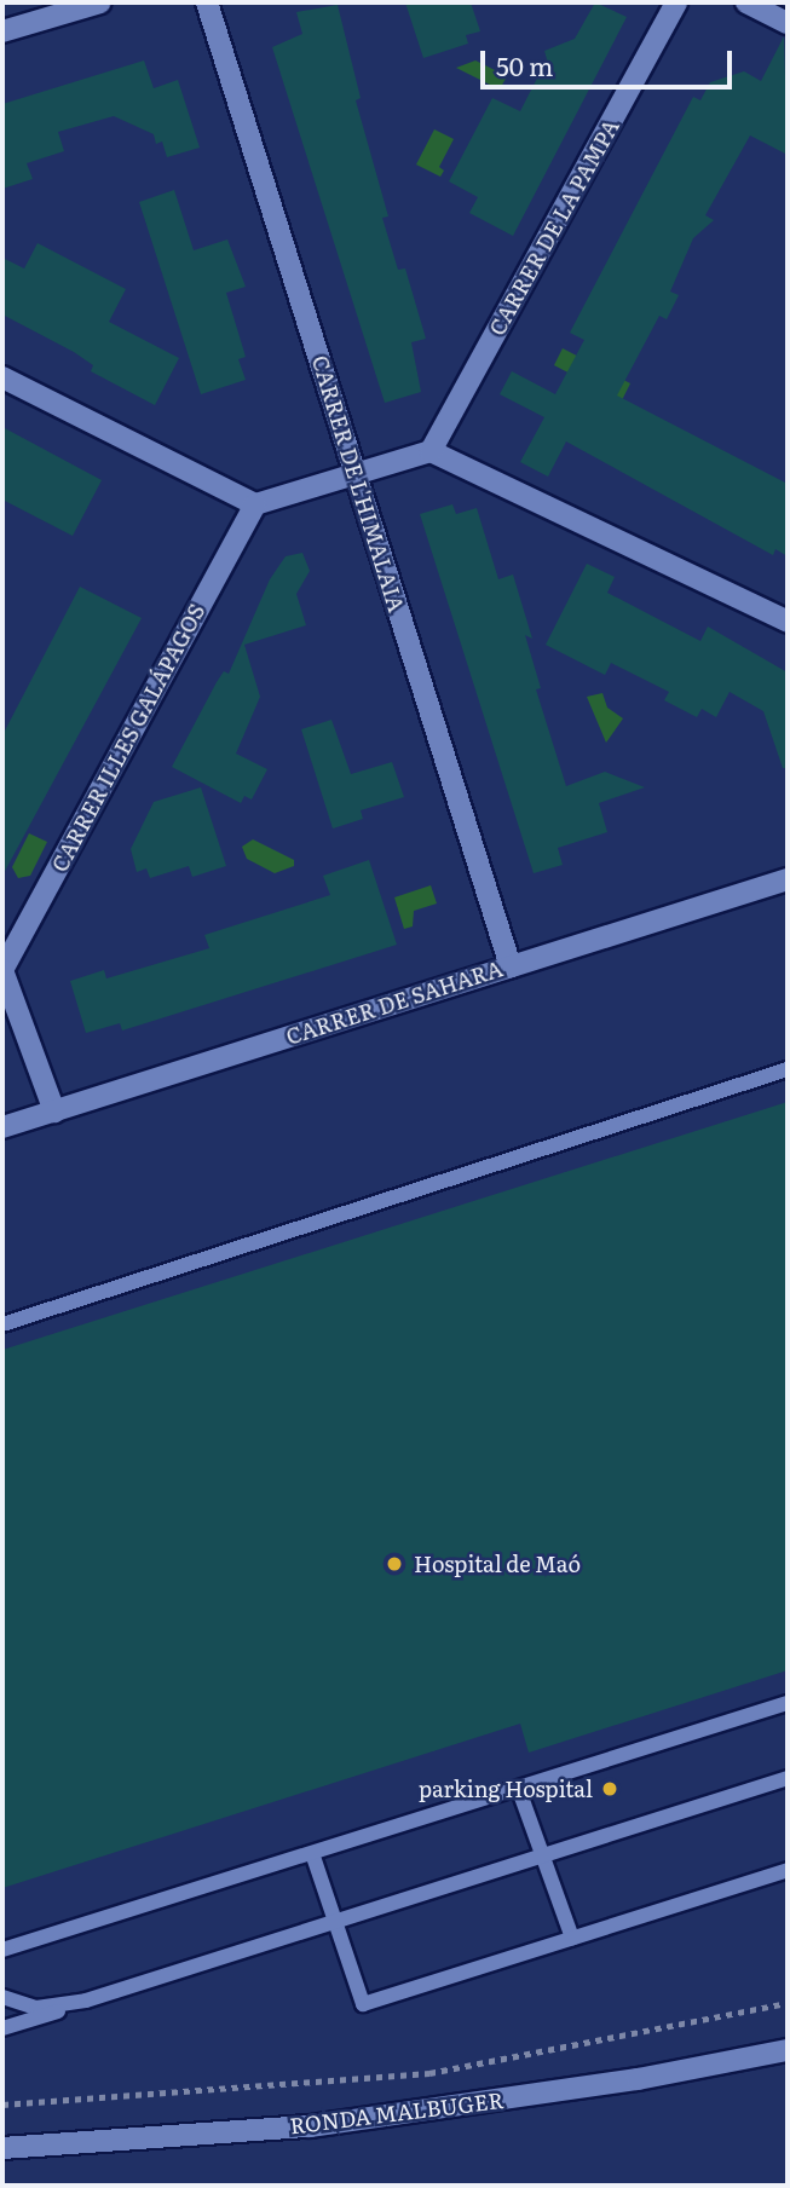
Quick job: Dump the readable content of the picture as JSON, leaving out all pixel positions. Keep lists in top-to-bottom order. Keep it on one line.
{"streets":{"street":["CARRER DE LA PAMPA","CARRER DE L'HIMALAIA","CARRER ILLES GALÁPAGOS","CARRER DE SAHARA","RONDA MALBUGER"]},"crossings":[["CARRER DE L'HIMALAIA","CARRER DE SAHARA"]],"places":["Hospital de Maó","parking Hospital"],"scale_bar":"50 m"}
